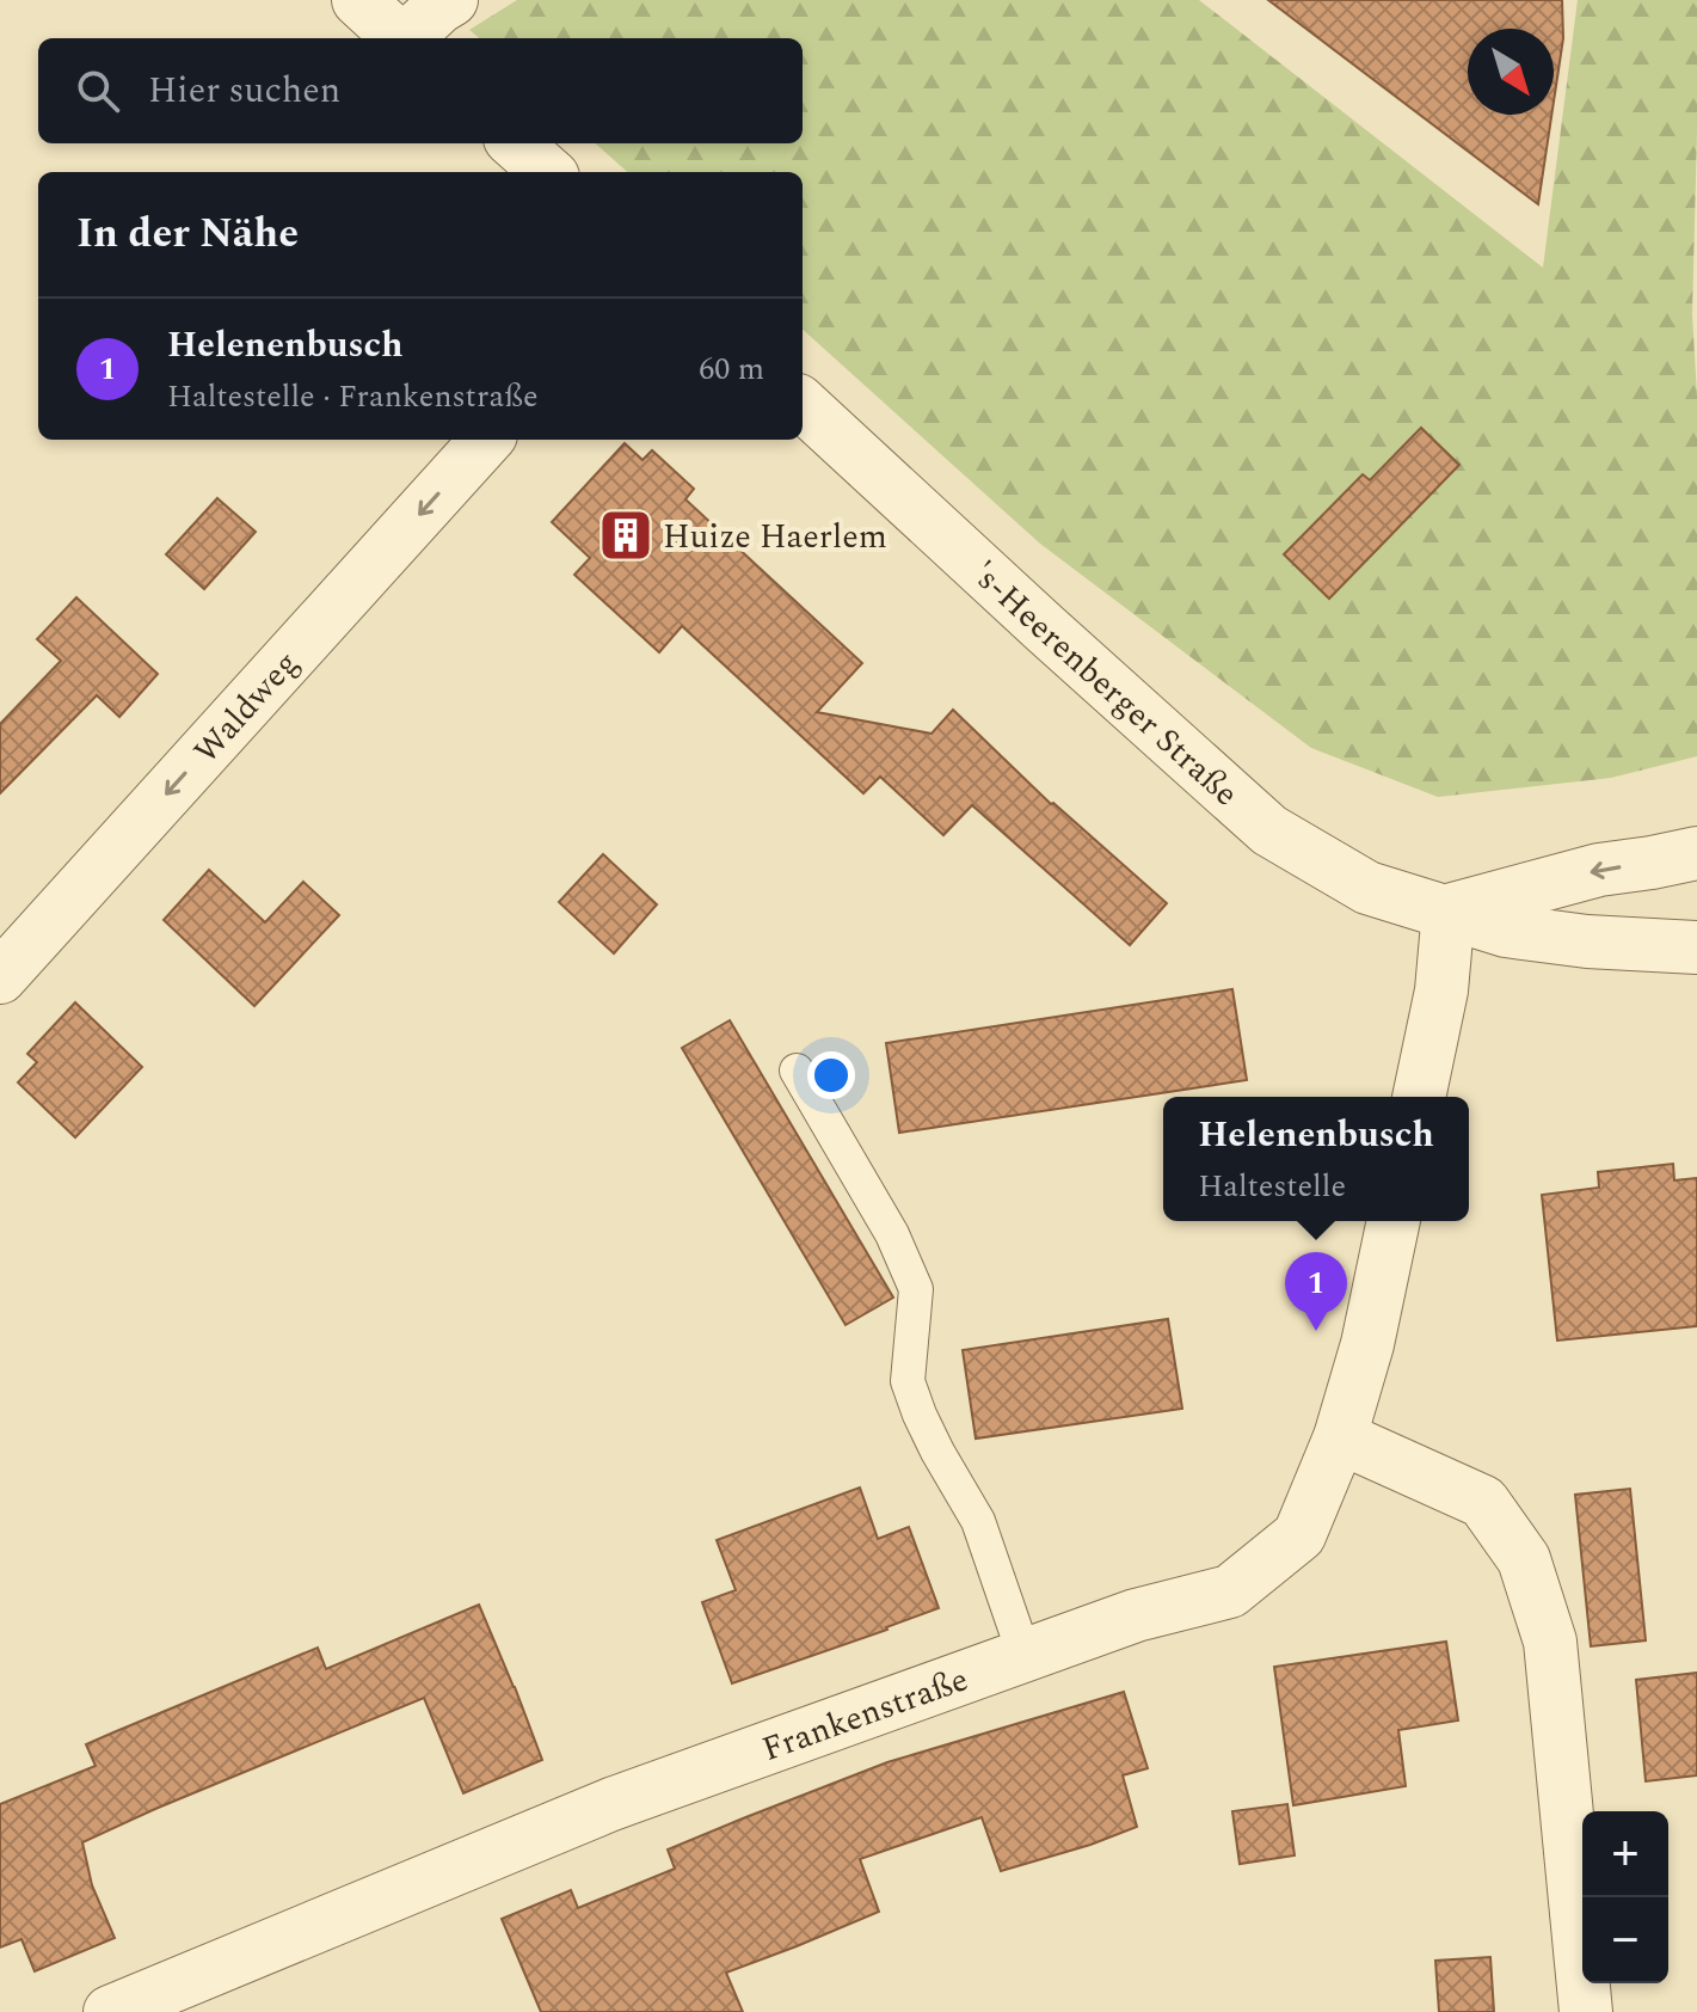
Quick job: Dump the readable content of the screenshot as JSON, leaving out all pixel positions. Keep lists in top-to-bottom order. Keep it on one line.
{"streets":{"street":["'s-Heerenberger Straße","Waldweg","Frankenstraße"]},"one_way":["Waldweg"],"places":{"building":["Huize Haerlem"]},"north":"bottom right","page":{"search":"Hier suchen","heading":"In der Nähe","list":[{"mark":"1","name":"Helenenbusch","note":"Haltestelle · Frankenstraße","value":"60 m"}],"popup":["Helenenbusch","Haltestelle"],"pins":"1","map_buttons":["+","−"]}}
